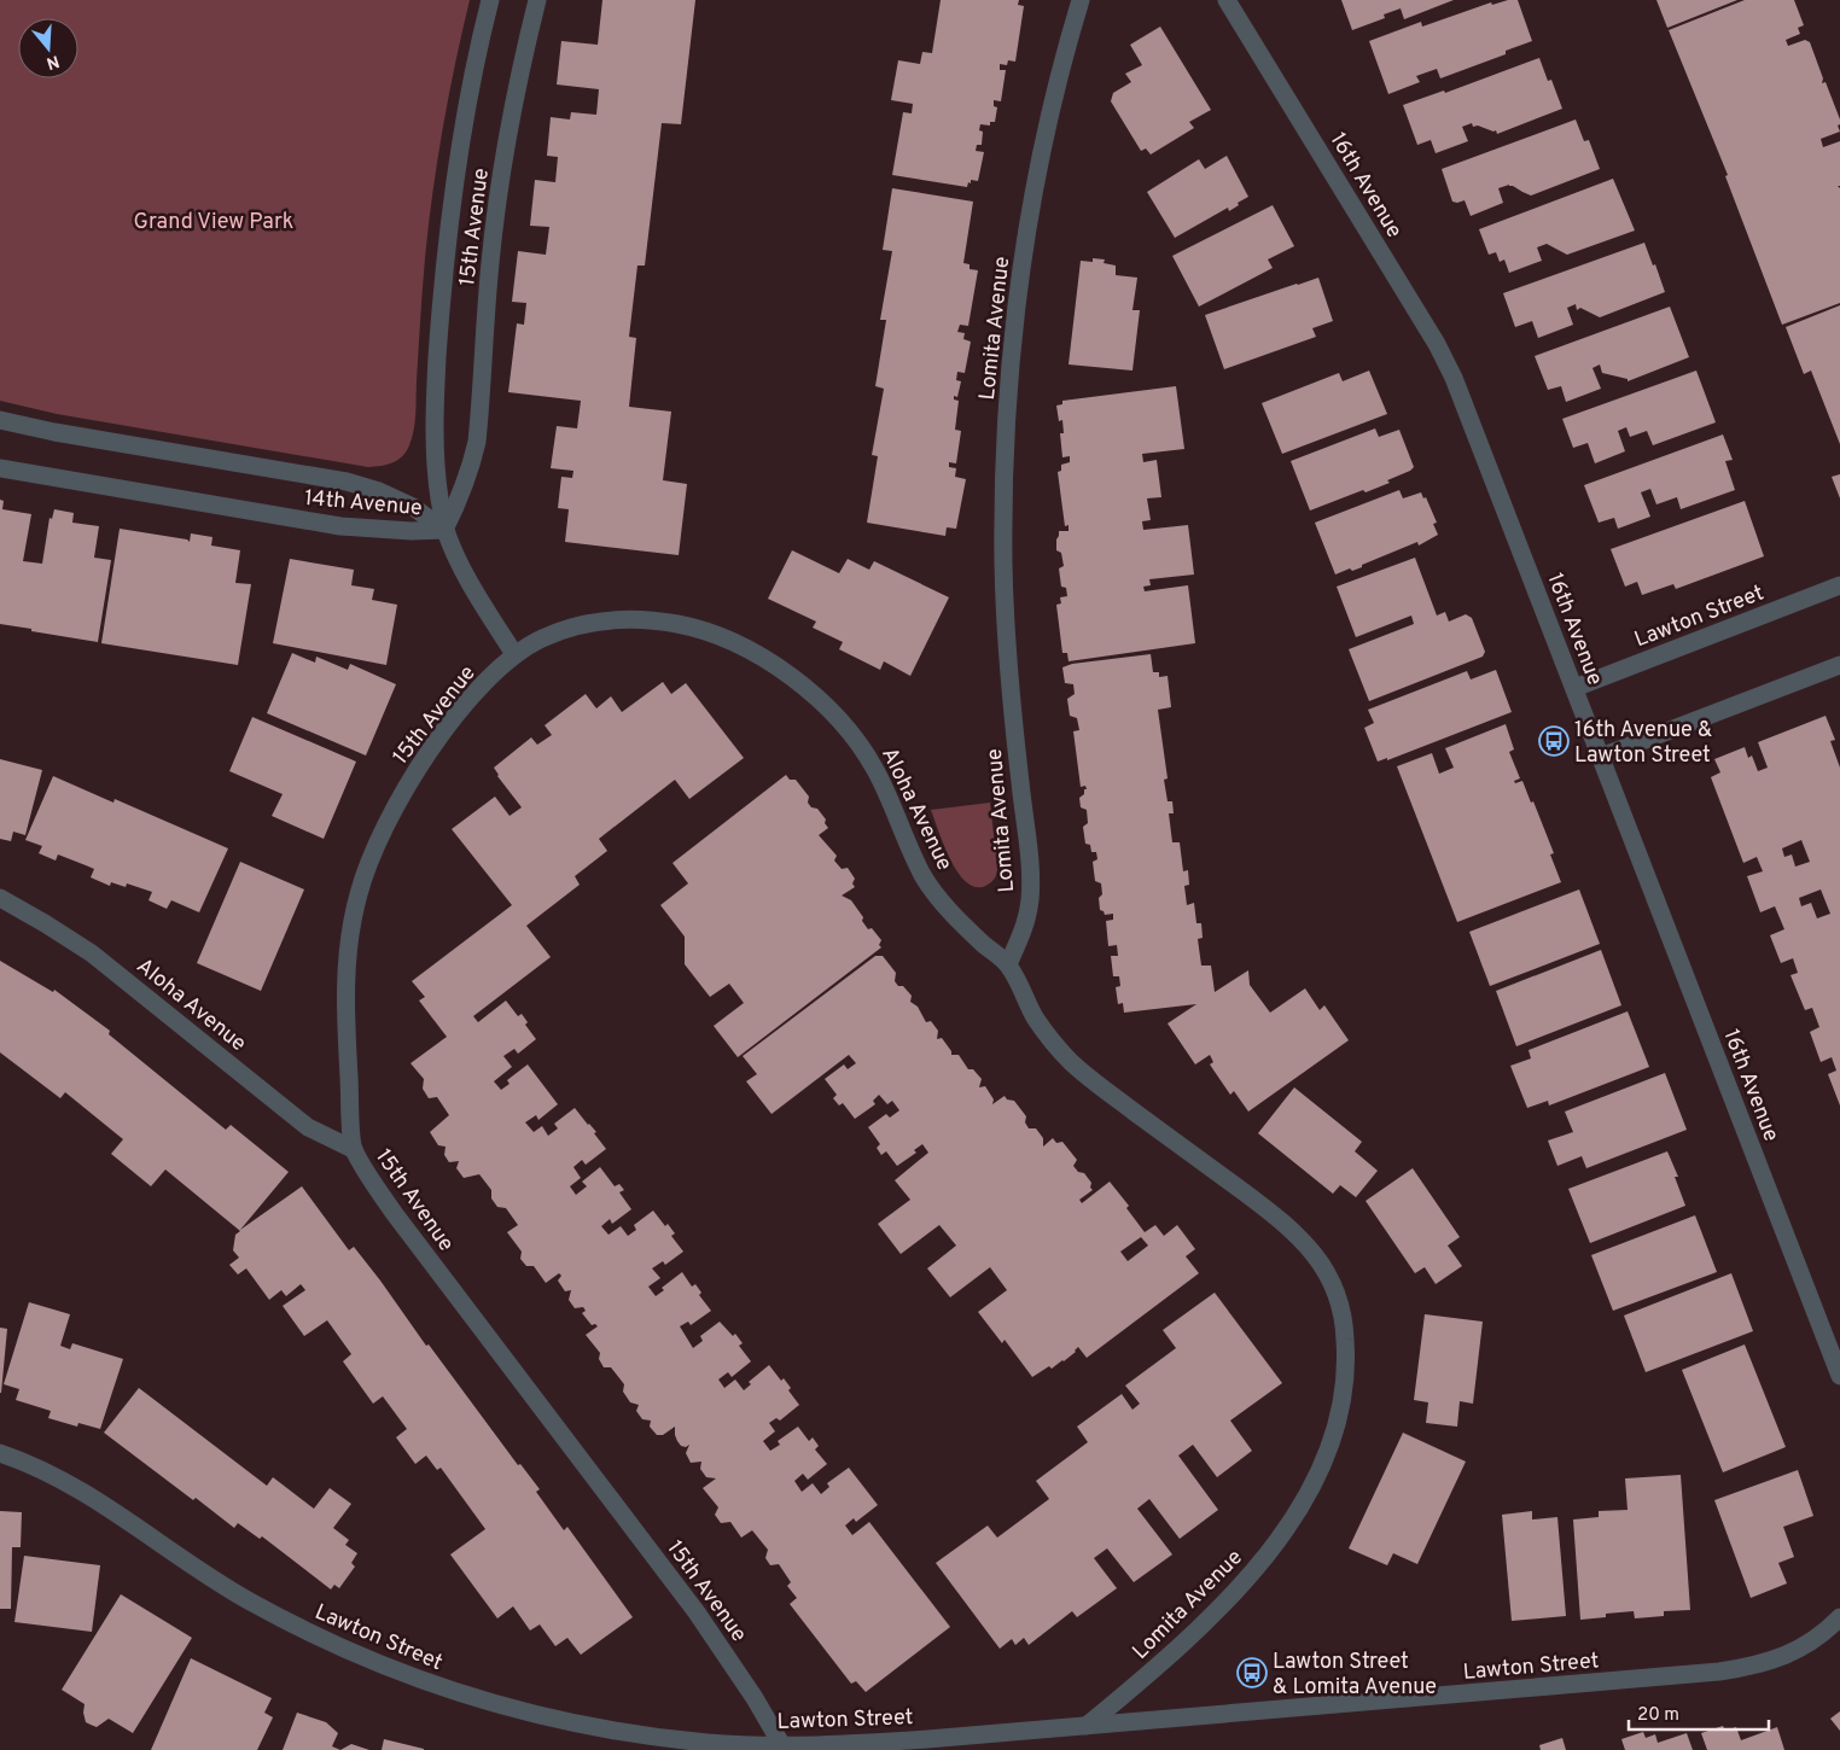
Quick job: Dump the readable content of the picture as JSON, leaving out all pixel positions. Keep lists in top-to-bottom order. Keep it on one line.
{"streets":{"street":["16th Avenue","15th Avenue","Lomita Avenue","14th Avenue","Lawton Street","Aloha Avenue"]},"crossings":[["16th Avenue","Lawton Street"],["15th Avenue","14th Avenue"],["15th Avenue","Lawton Street"],["15th Avenue","Aloha Avenue"],["Lomita Avenue","Lawton Street"],["Lomita Avenue","Aloha Avenue"]],"parks":["Grand View Park"],"places":{"bus stop":["16th Avenue & Lawton Street","Lawton Street & Lomita Avenue"]},"scale_bar":"20 m","north":"bottom"}
